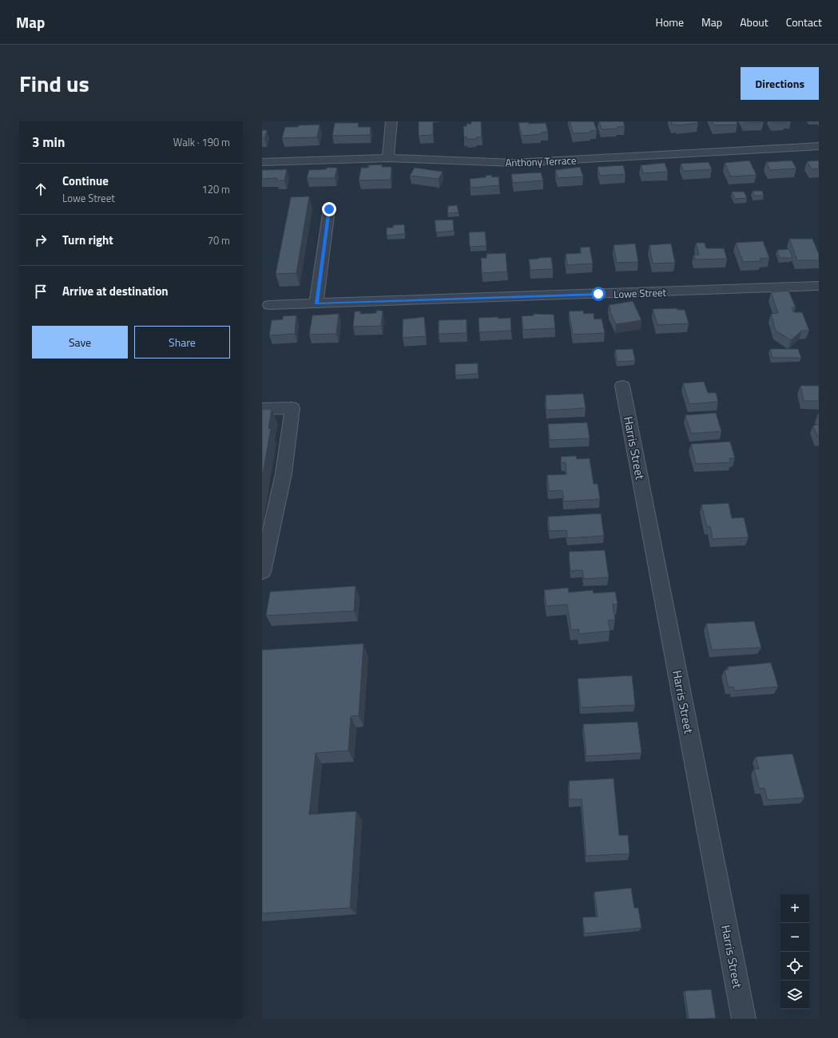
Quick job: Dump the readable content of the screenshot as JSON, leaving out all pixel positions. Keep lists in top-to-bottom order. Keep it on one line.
{"streets":{"street":["Anthony Terrace","Lowe Street","Harris Street"]},"page":{"header":"Map","nav":["Home","Map","About","Contact"],"title":"Find us","buttons":["Directions",["Save","Share"]],"heading":["3 min","Walk · 190 m"],"list":[["Continue","Lowe Street","120 m"],["Turn right","70 m"],"Arrive at destination"],"map_buttons":["+","−"]}}
